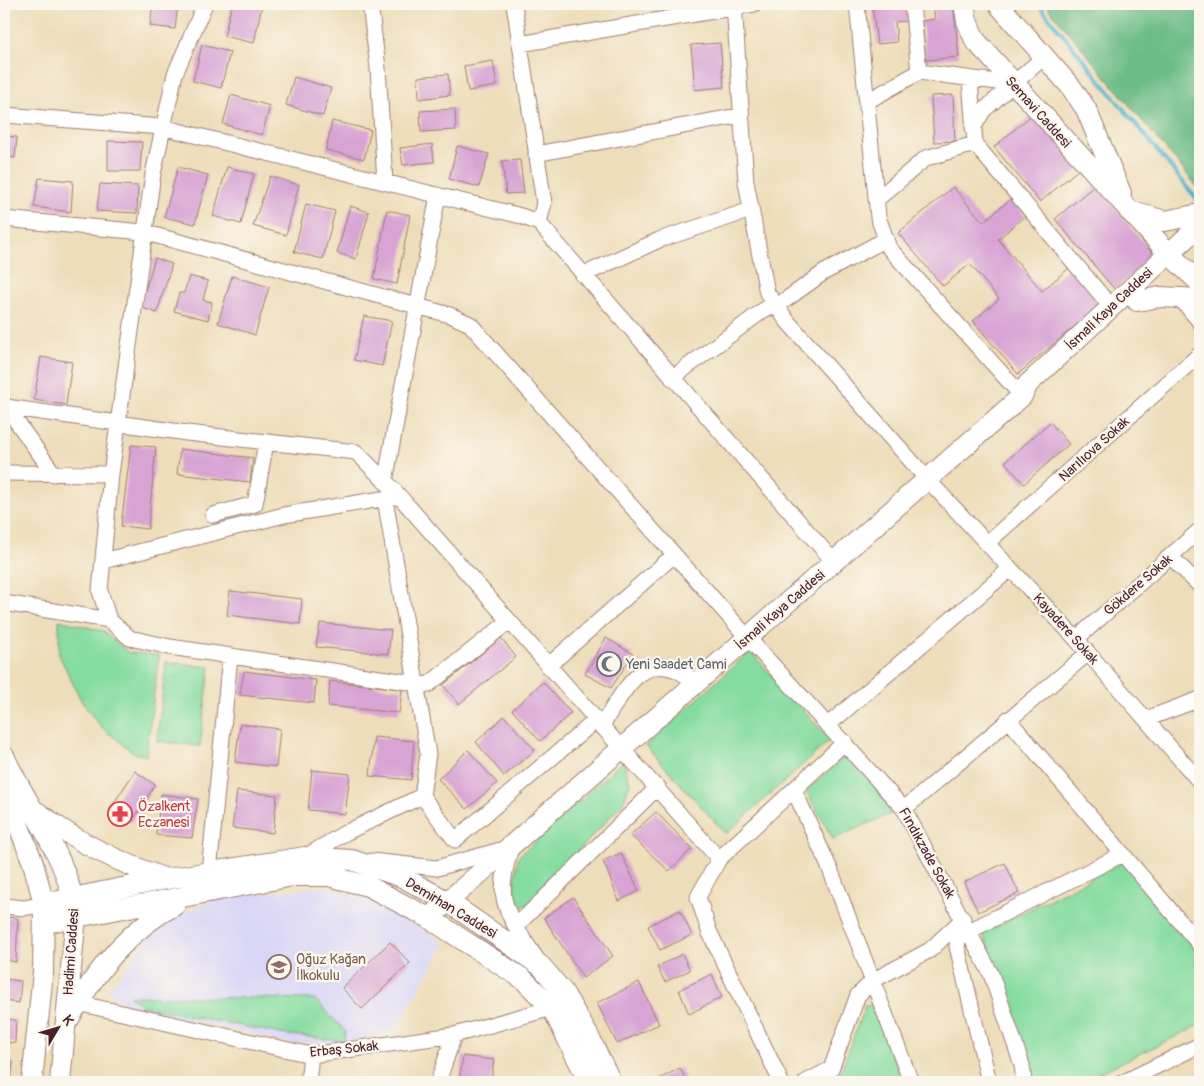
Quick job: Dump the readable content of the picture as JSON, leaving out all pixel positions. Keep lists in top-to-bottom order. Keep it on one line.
{"streets":{"main road":["Semavi Caddesi","İsmali Kaya Caddesi","Demirhan Caddesi","Hadimi Caddesi"],"street":["Narılıova Sokak","Gökdere Sokak","Kayadere Sokak","Fındıkzade Sokak","Erbaş Sokak"]},"crossings":[["Semavi Caddesi","İsmali Kaya Caddesi"],["İsmali Kaya Caddesi","Kayadere Sokak"],["İsmali Kaya Caddesi","Fındıkzade Sokak"],["İsmali Kaya Caddesi","Demirhan Caddesi"],["Narılıova Sokak","Kayadere Sokak"],["Gökdere Sokak","Kayadere Sokak"],["Demirhan Caddesi","Hadimi Caddesi"],["Demirhan Caddesi","Erbaş Sokak"]],"places":{"mosque":["Yeni Saadet Cami"],"pharmacy":["Özalkent Eczanesi"],"school or university":["Oğuz Kağan İlkokulu"]},"north":"top right"}
